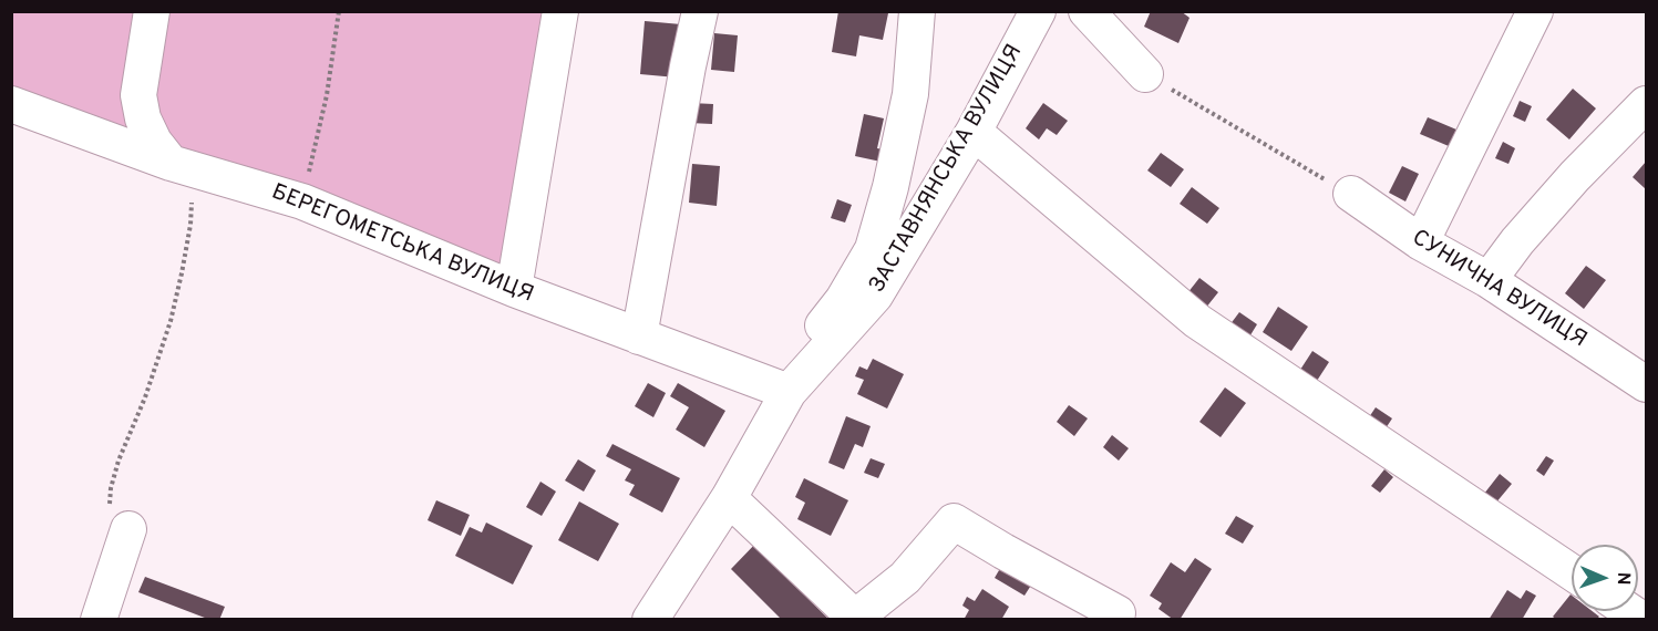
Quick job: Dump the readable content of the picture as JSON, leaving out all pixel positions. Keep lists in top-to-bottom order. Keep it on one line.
{"streets":{"street":["ЗАСТАВНЯНСЬКА ВУЛИЦЯ","БЕРЕГОМЕТСЬКА ВУЛИЦЯ","СУНИЧНА ВУЛИЦЯ"]},"crossings":[["ЗАСТАВНЯНСЬКА ВУЛИЦЯ","БЕРЕГОМЕТСЬКА ВУЛИЦЯ"]],"north":"right"}
